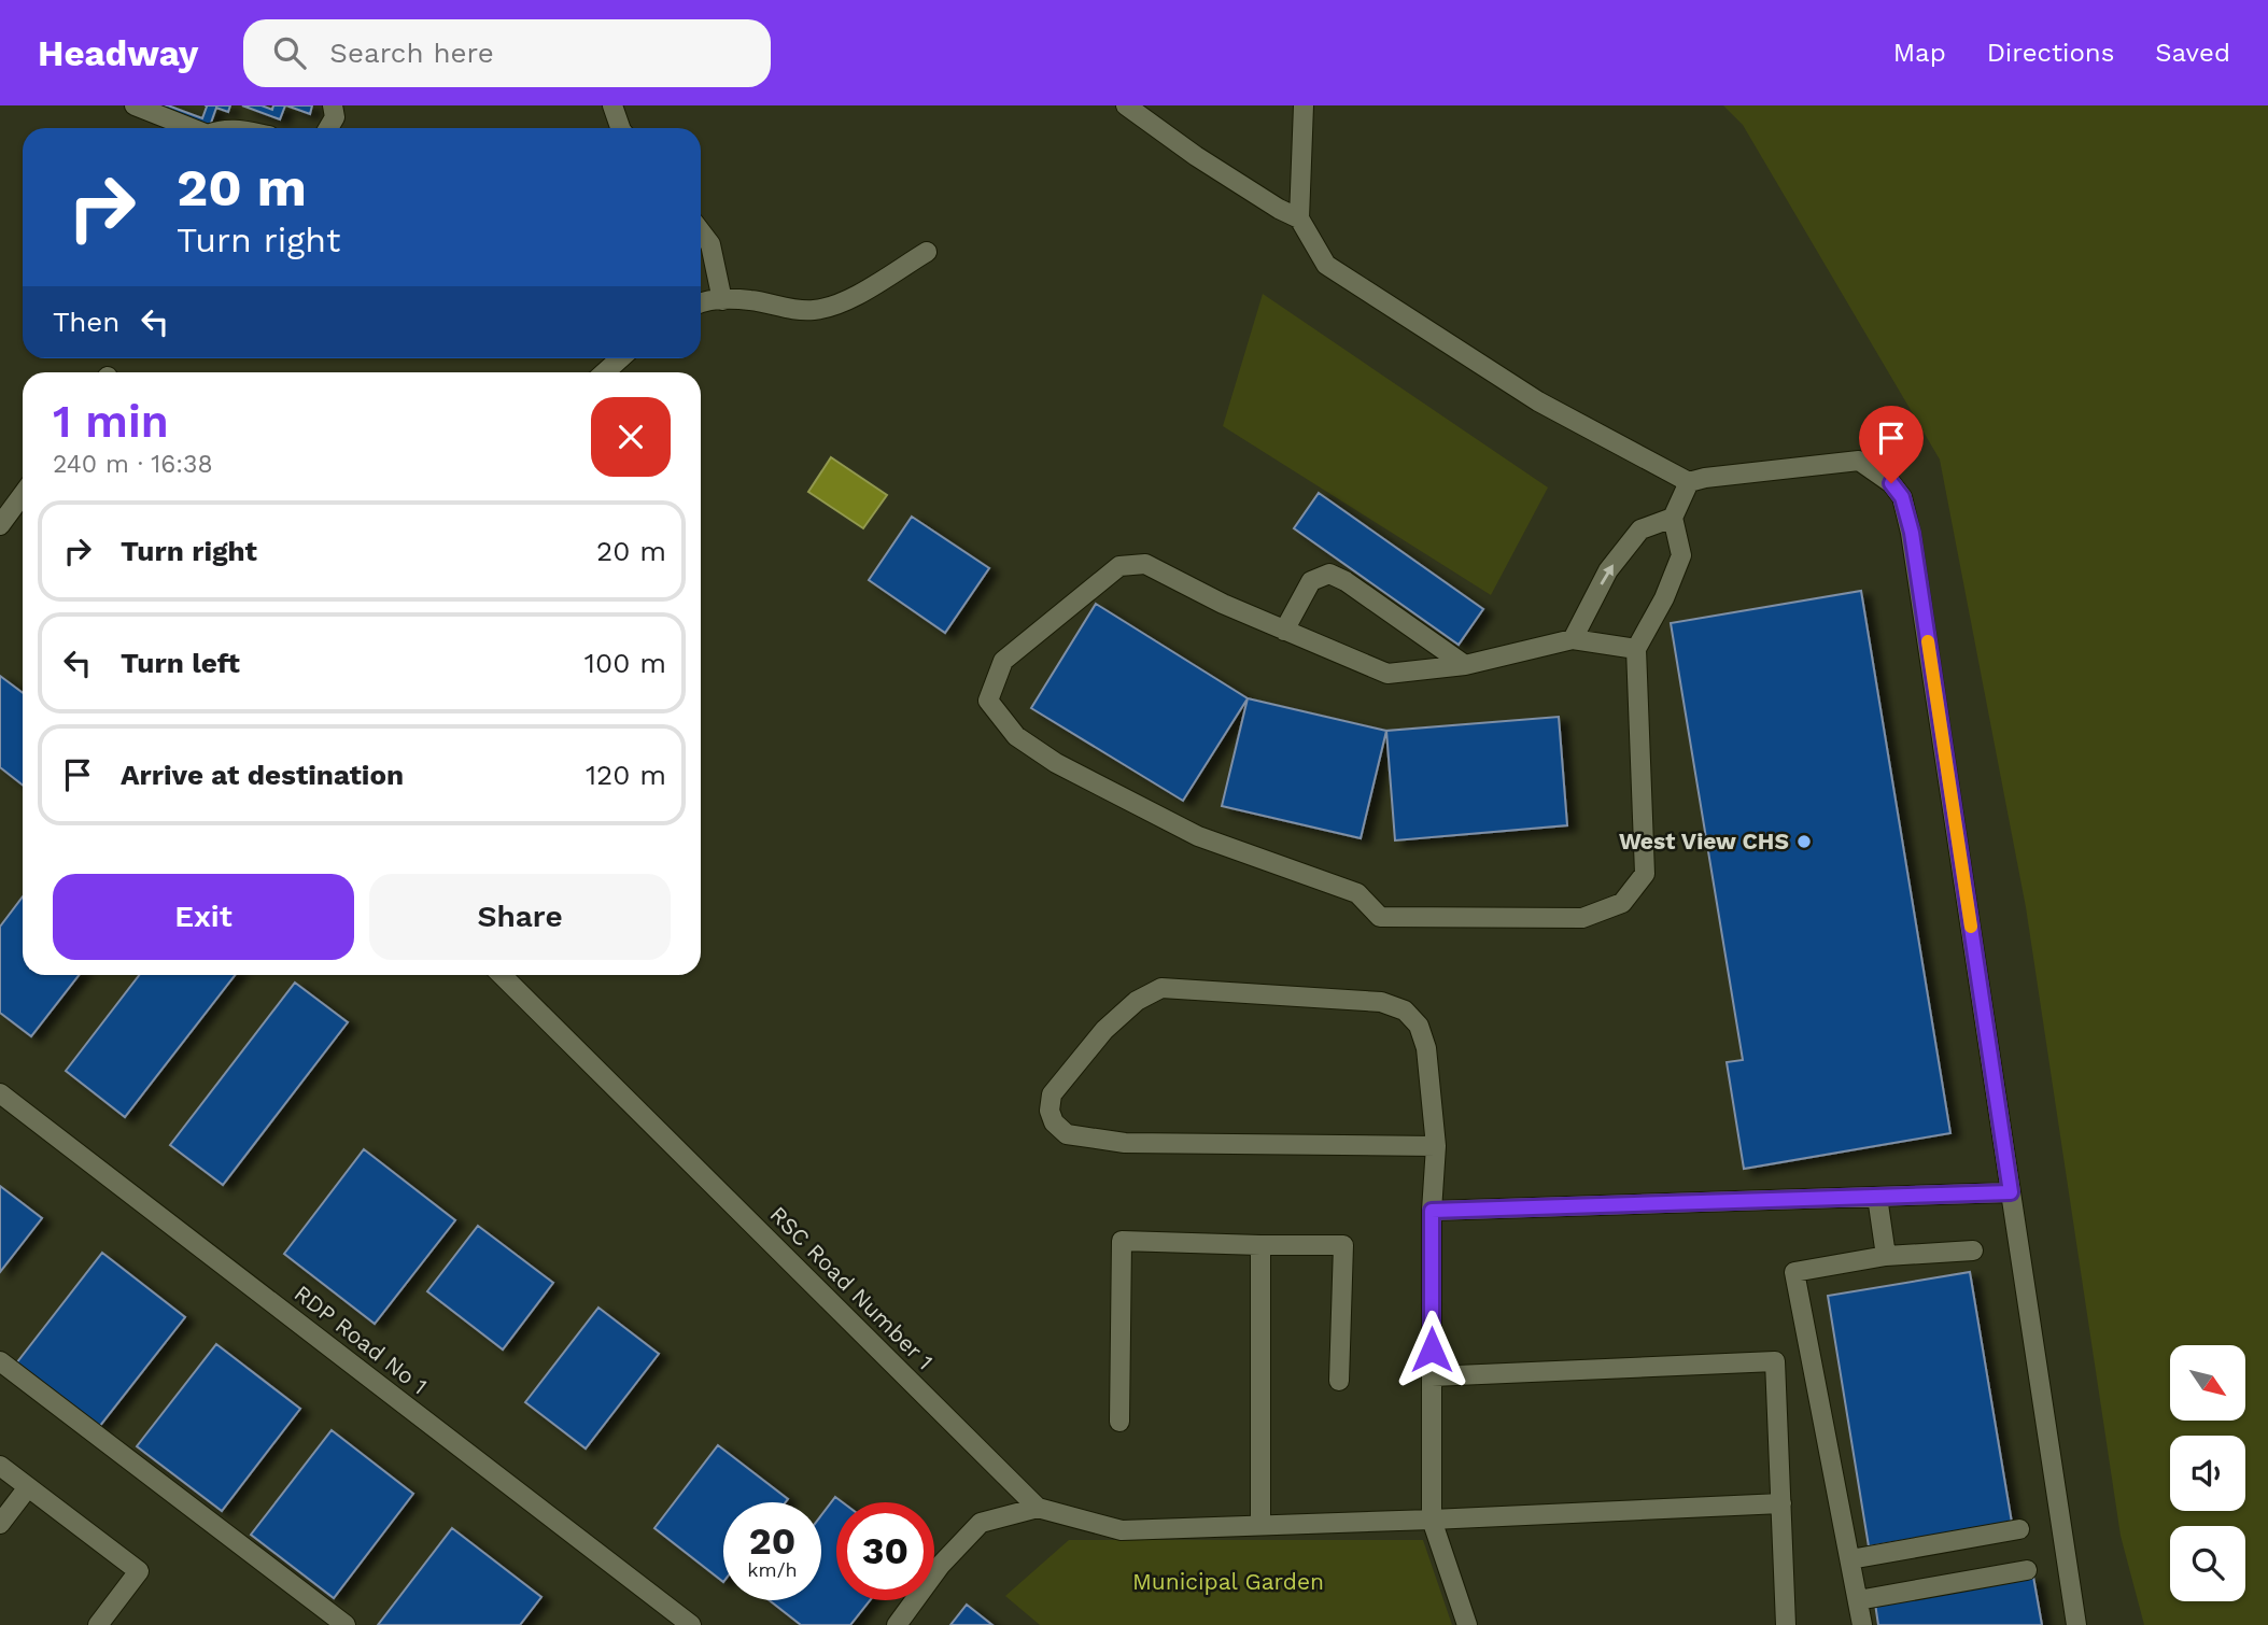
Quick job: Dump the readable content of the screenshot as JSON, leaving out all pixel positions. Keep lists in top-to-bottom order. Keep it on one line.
{"streets":{"street":["RSC Road Number 1","RDP Road No 1"]},"parks":["Municipal Garden"],"places":["West View CHS"],"north":"bottom right","page":{"header":"Headway","search":"Search here","nav":["Map","Directions","Saved"],"turn":["20 m","Turn right"],"then":"Then","heading":["1 min","240 m · 16:38"],"list":[{"name":"Turn right","value":"20 m"},{"name":"Turn left","value":"100 m"},{"name":"Arrive at destination","value":"120 m"}],"buttons":["Exit","Share"],"speed":"20 km/h","limit":"30"}}
